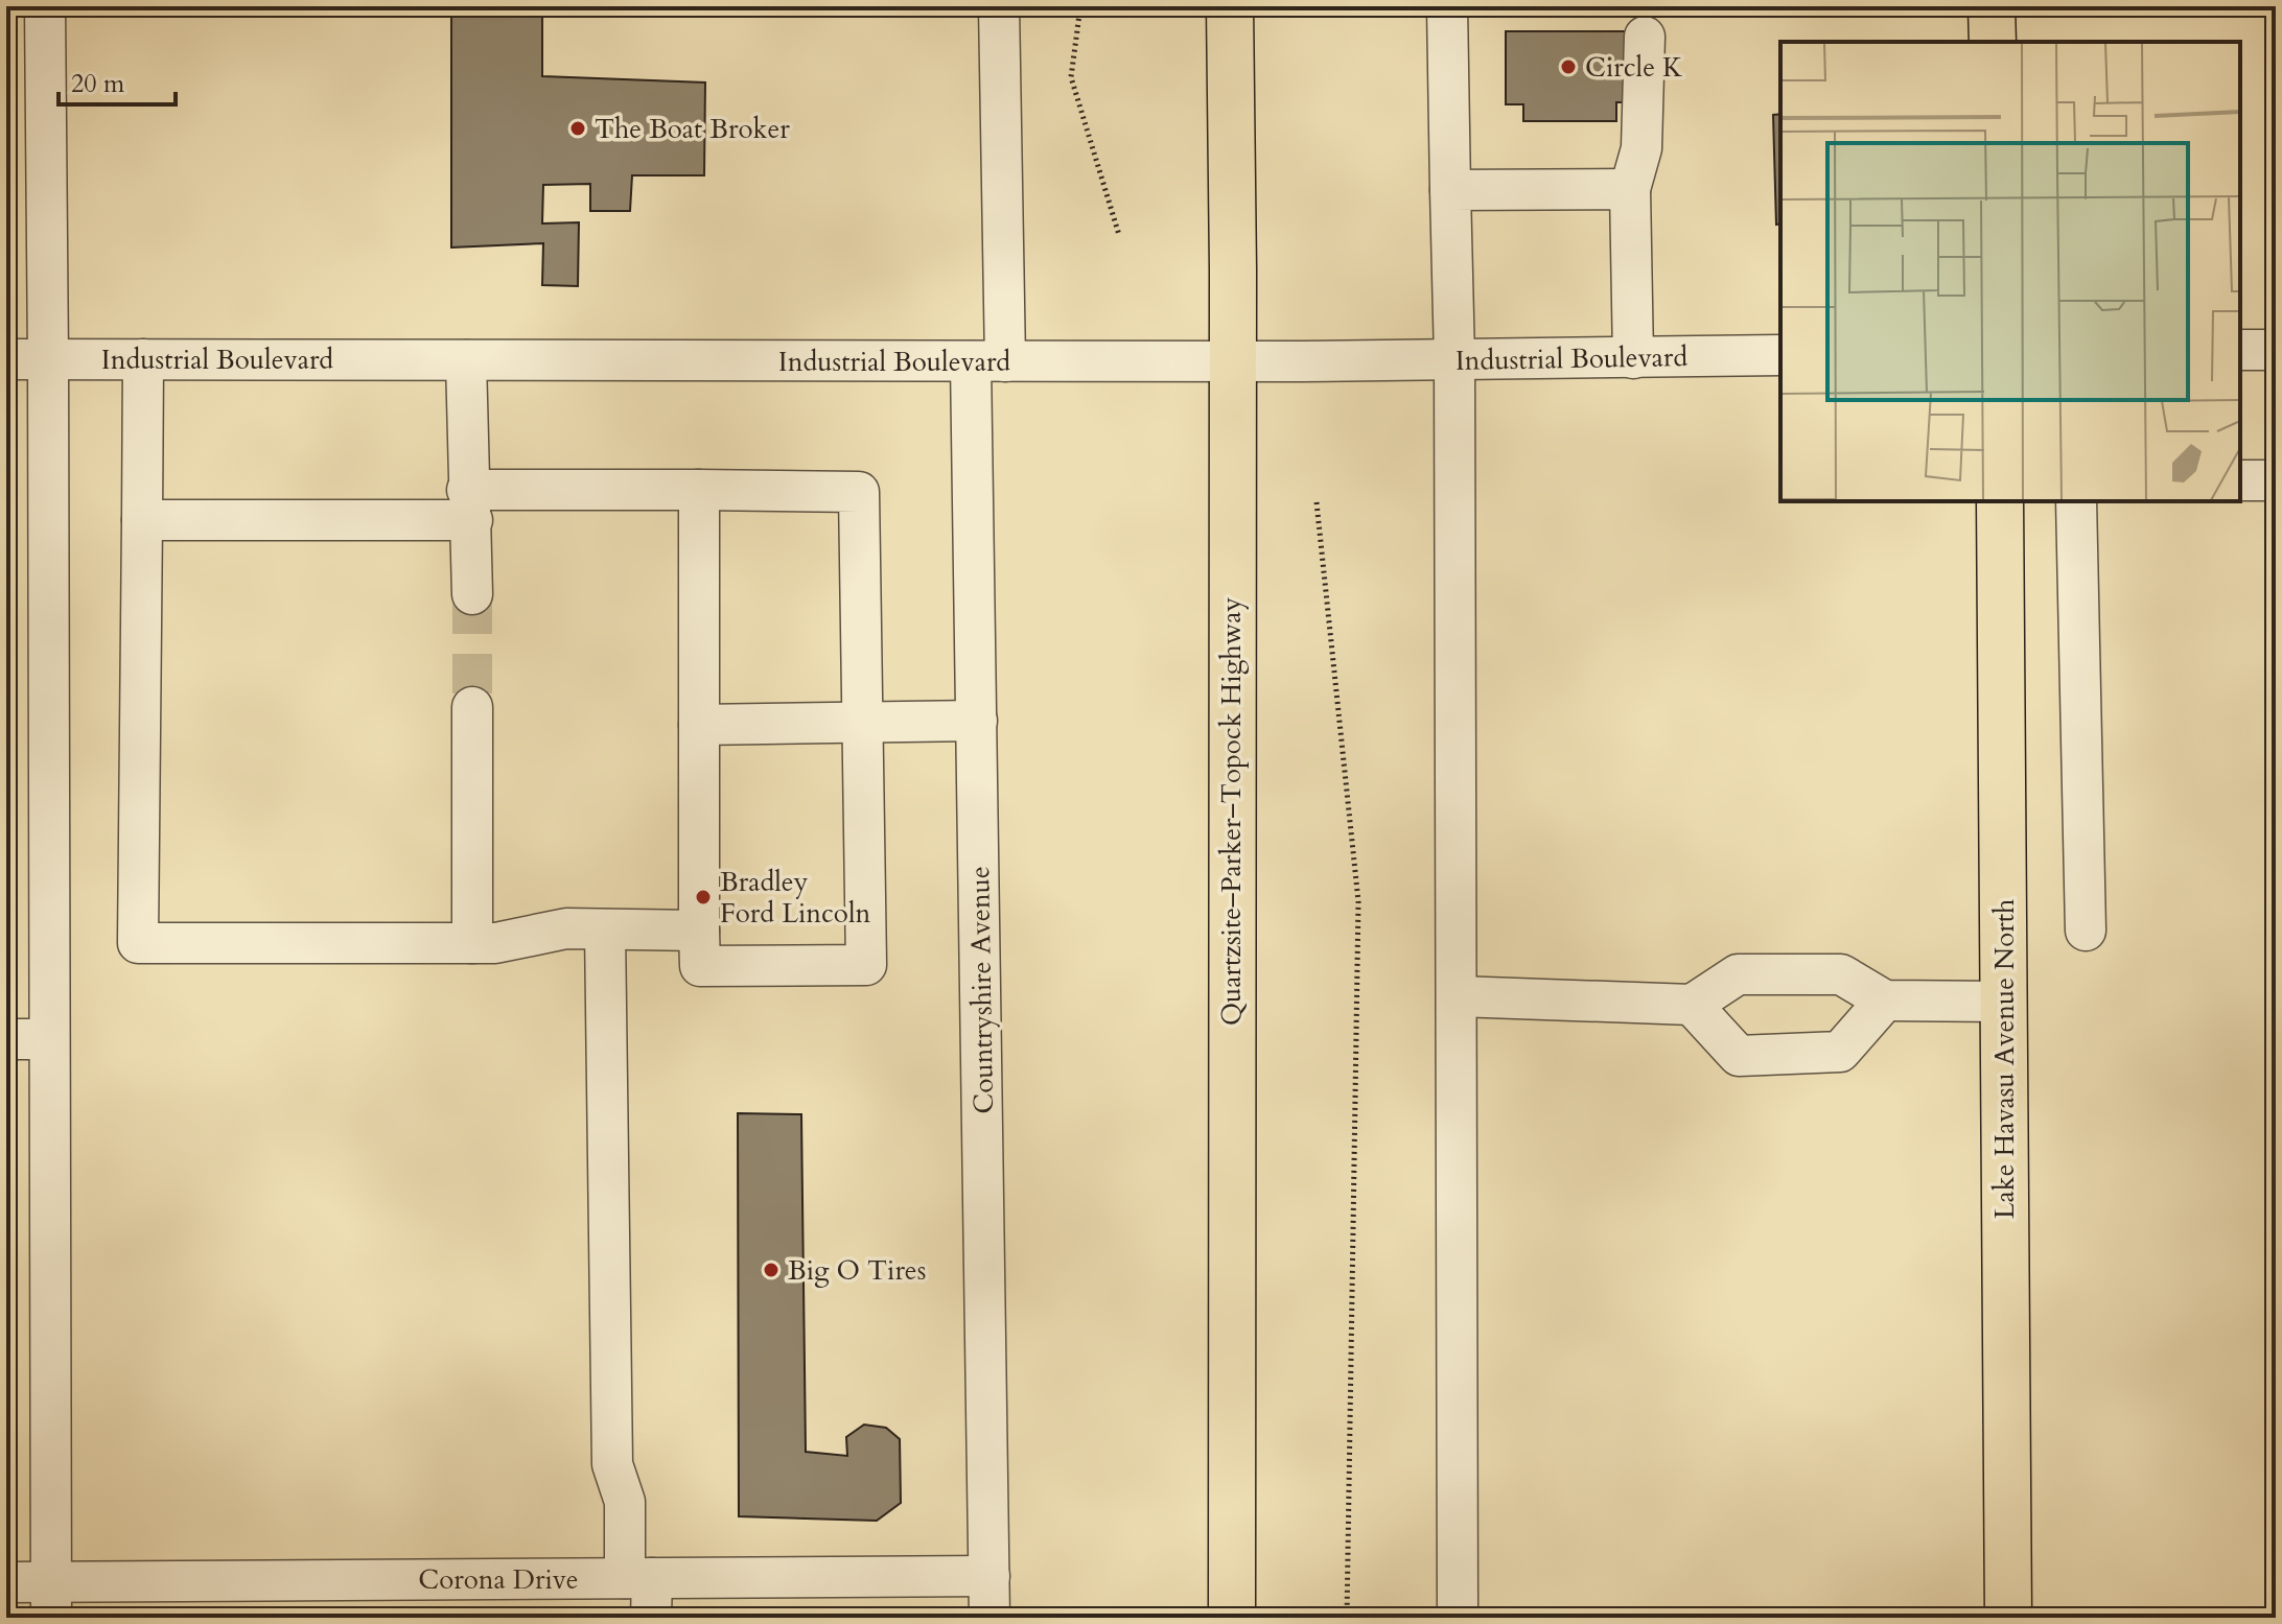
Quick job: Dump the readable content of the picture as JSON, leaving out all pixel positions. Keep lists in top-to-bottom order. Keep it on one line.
{"streets":{"main road":["Quartzsite–Parker–Topock Highway","Lake Havasu Avenue North"],"street":["Industrial Boulevard","Countryshire Avenue","Corona Drive"]},"crossings":[["Industrial Boulevard","Quartzsite–Parker–Topock Highway"],["Industrial Boulevard","Countryshire Avenue"],["Countryshire Avenue","Corona Drive"]],"places":["Circle K","The Boat Broker","Bradley Ford Lincoln","Big O Tires"],"scale_bar":"20 m"}
